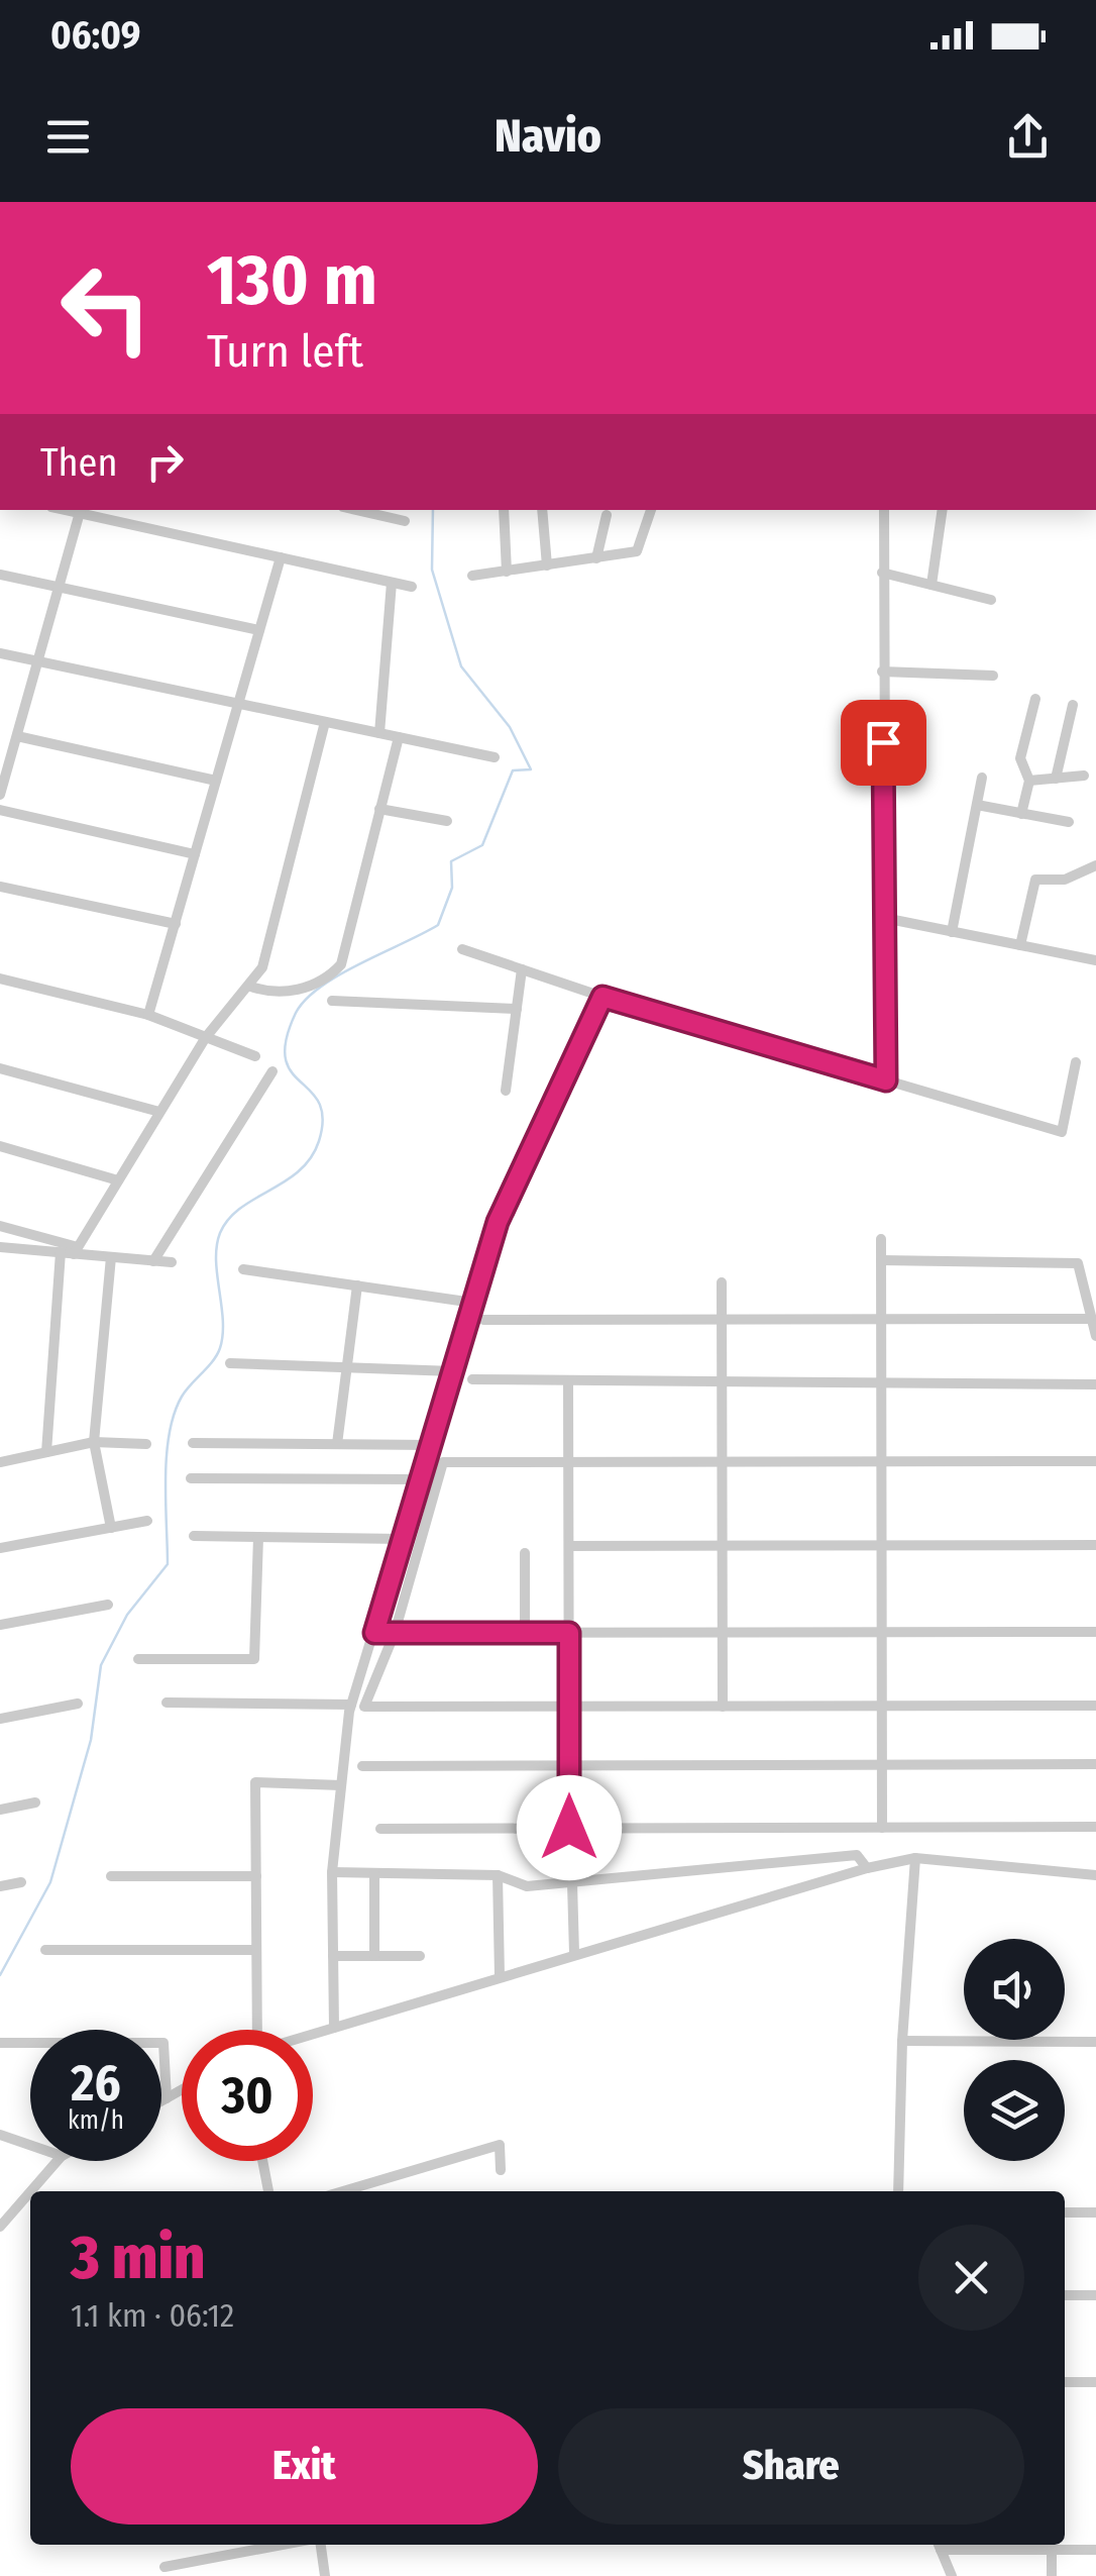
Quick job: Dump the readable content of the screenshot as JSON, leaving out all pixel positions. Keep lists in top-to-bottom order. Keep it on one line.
{"page":{"status":"06:09","header":"Navio","turn":["130 m","Turn left"],"then":"Then","speed":"26 km/h","limit":"30","heading":["3 min","1.1 km · 06:12"],"buttons":["Exit","Share"]}}
